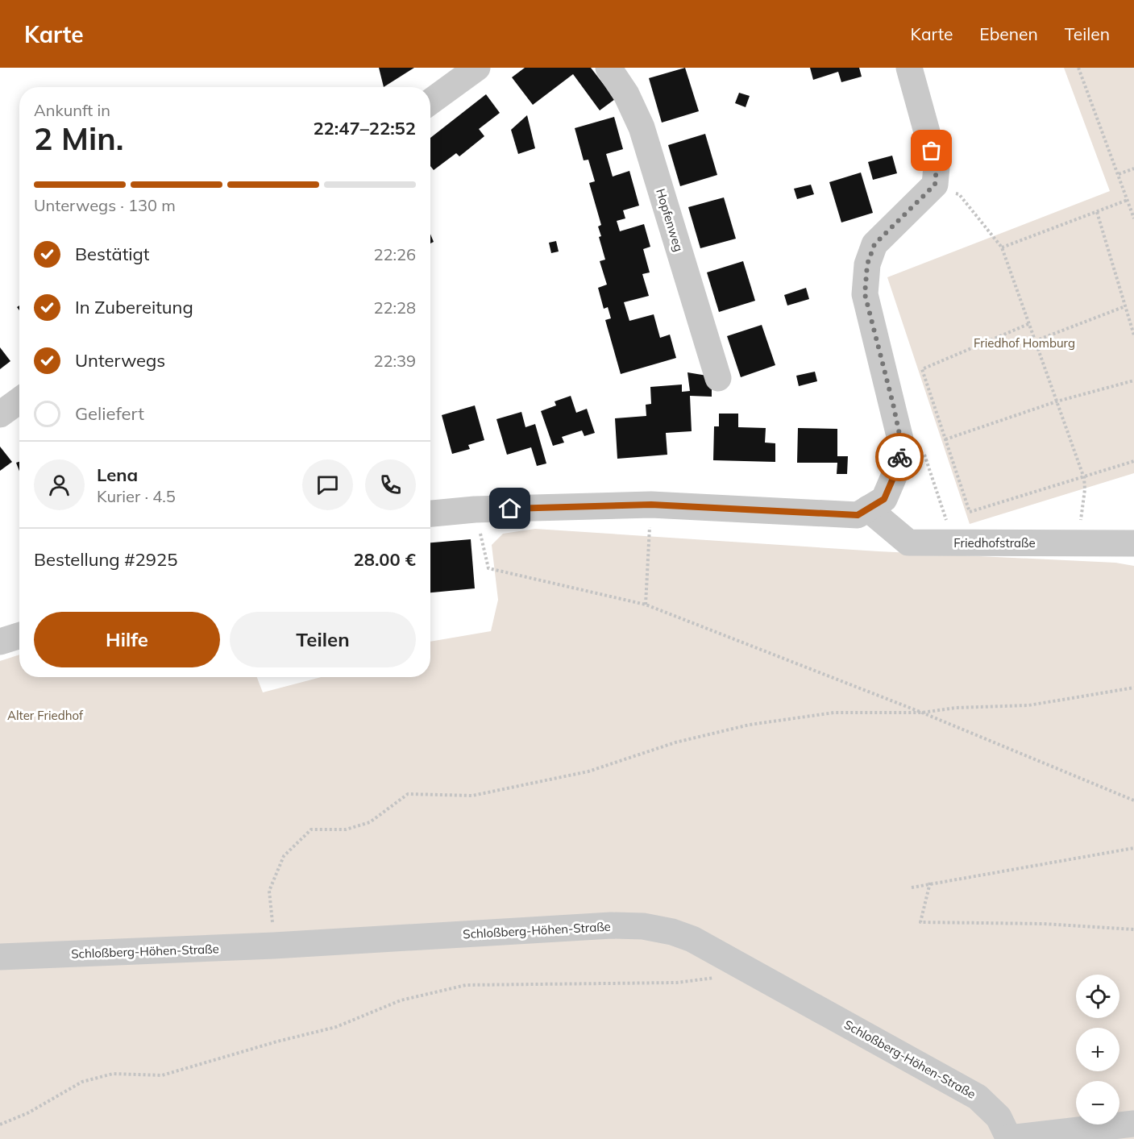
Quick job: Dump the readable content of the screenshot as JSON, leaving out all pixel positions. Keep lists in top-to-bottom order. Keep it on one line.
{"streets":{"street":["Hopfenweg","Friedhofstraße","Schloßberg-Höhen-Straße"]},"parks":["Friedhof Homburg","Alter Friedhof"],"page":{"header":"Karte","nav":["Karte","Ebenen","Teilen"],"heading":["2 Min.","Ankunft in","22:47–22:52"],"panel":["Lena","Kurier · 4.5","Bestellung #2925","28.00 €"],"bar":"Unterwegs · 130 m","list":[["Bestätigt","22:26"],["In Zubereitung","22:28"],["Unterwegs","22:39"],"Geliefert"],"buttons":["Hilfe","Teilen"],"map_buttons":["+","−"]}}
